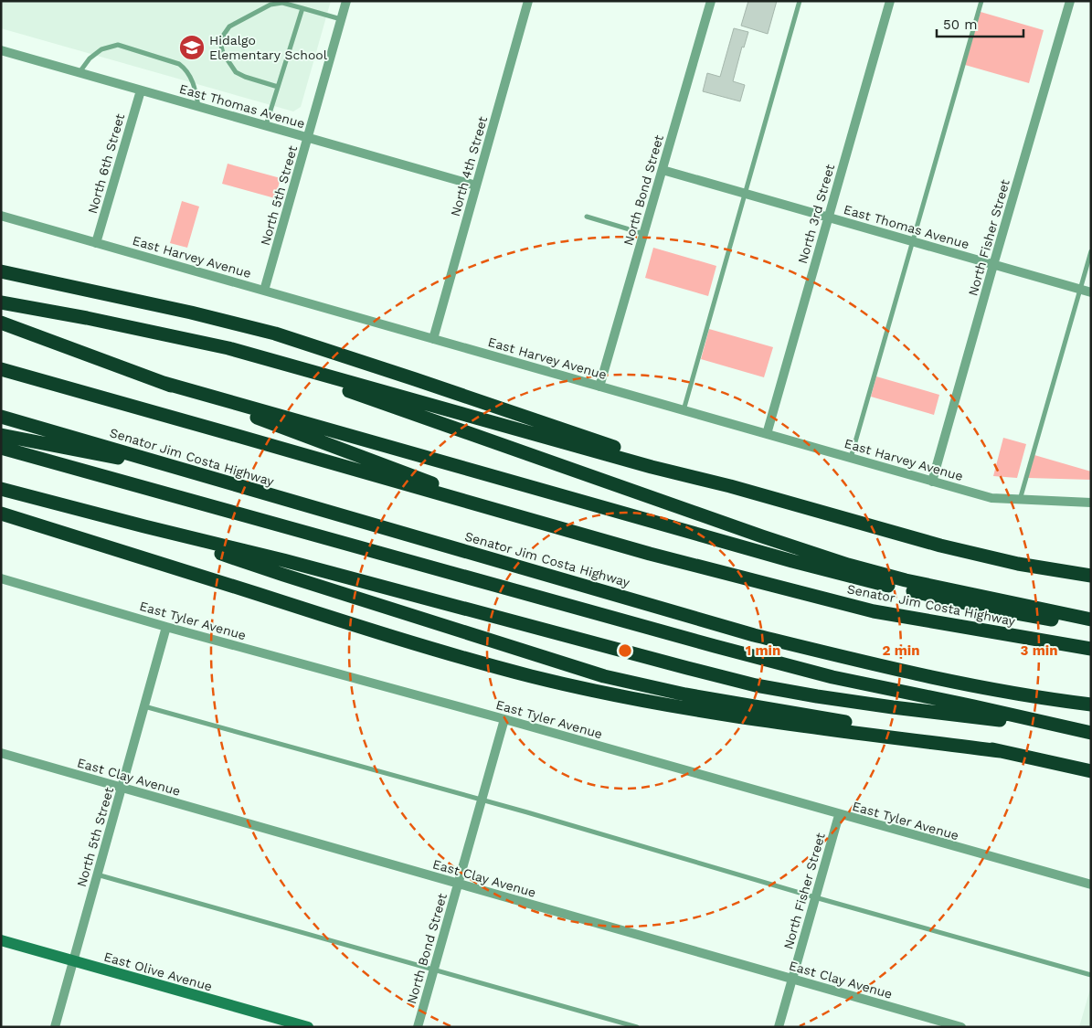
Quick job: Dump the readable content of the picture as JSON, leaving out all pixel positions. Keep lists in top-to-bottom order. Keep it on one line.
{"streets":{"highway":["Senator Jim Costa Highway"],"main road":["East Olive Avenue"],"street":["East Thomas Avenue","North 6th Street","North 4th Street","North Bond Street","North 5th Street","North 3rd Street","North Fisher Street","East Harvey Avenue","East Tyler Avenue","East Clay Avenue"]},"crossings":[["East Thomas Avenue","North 6th Street"],["East Thomas Avenue","North 4th Street"],["East Thomas Avenue","North Bond Street"],["East Thomas Avenue","North 5th Street"],["East Thomas Avenue","North 3rd Street"],["East Thomas Avenue","North Fisher Street"],["North 6th Street","East Harvey Avenue"],["North 4th Street","East Harvey Avenue"],["North Bond Street","East Harvey Avenue"],["North Bond Street","East Tyler Avenue"],["North Bond Street","East Clay Avenue"],["North 5th Street","East Harvey Avenue"],["North 5th Street","East Tyler Avenue"],["North 5th Street","East Clay Avenue"],["North 5th Street","East Olive Avenue"],["North 3rd Street","East Harvey Avenue"],["North Fisher Street","East Harvey Avenue"],["North Fisher Street","East Tyler Avenue"],["North Fisher Street","East Clay Avenue"]],"places":{"school or university":["Hidalgo Elementary School"]},"scale_bar":"50 m","rings":["1 min","2 min","3 min"]}
